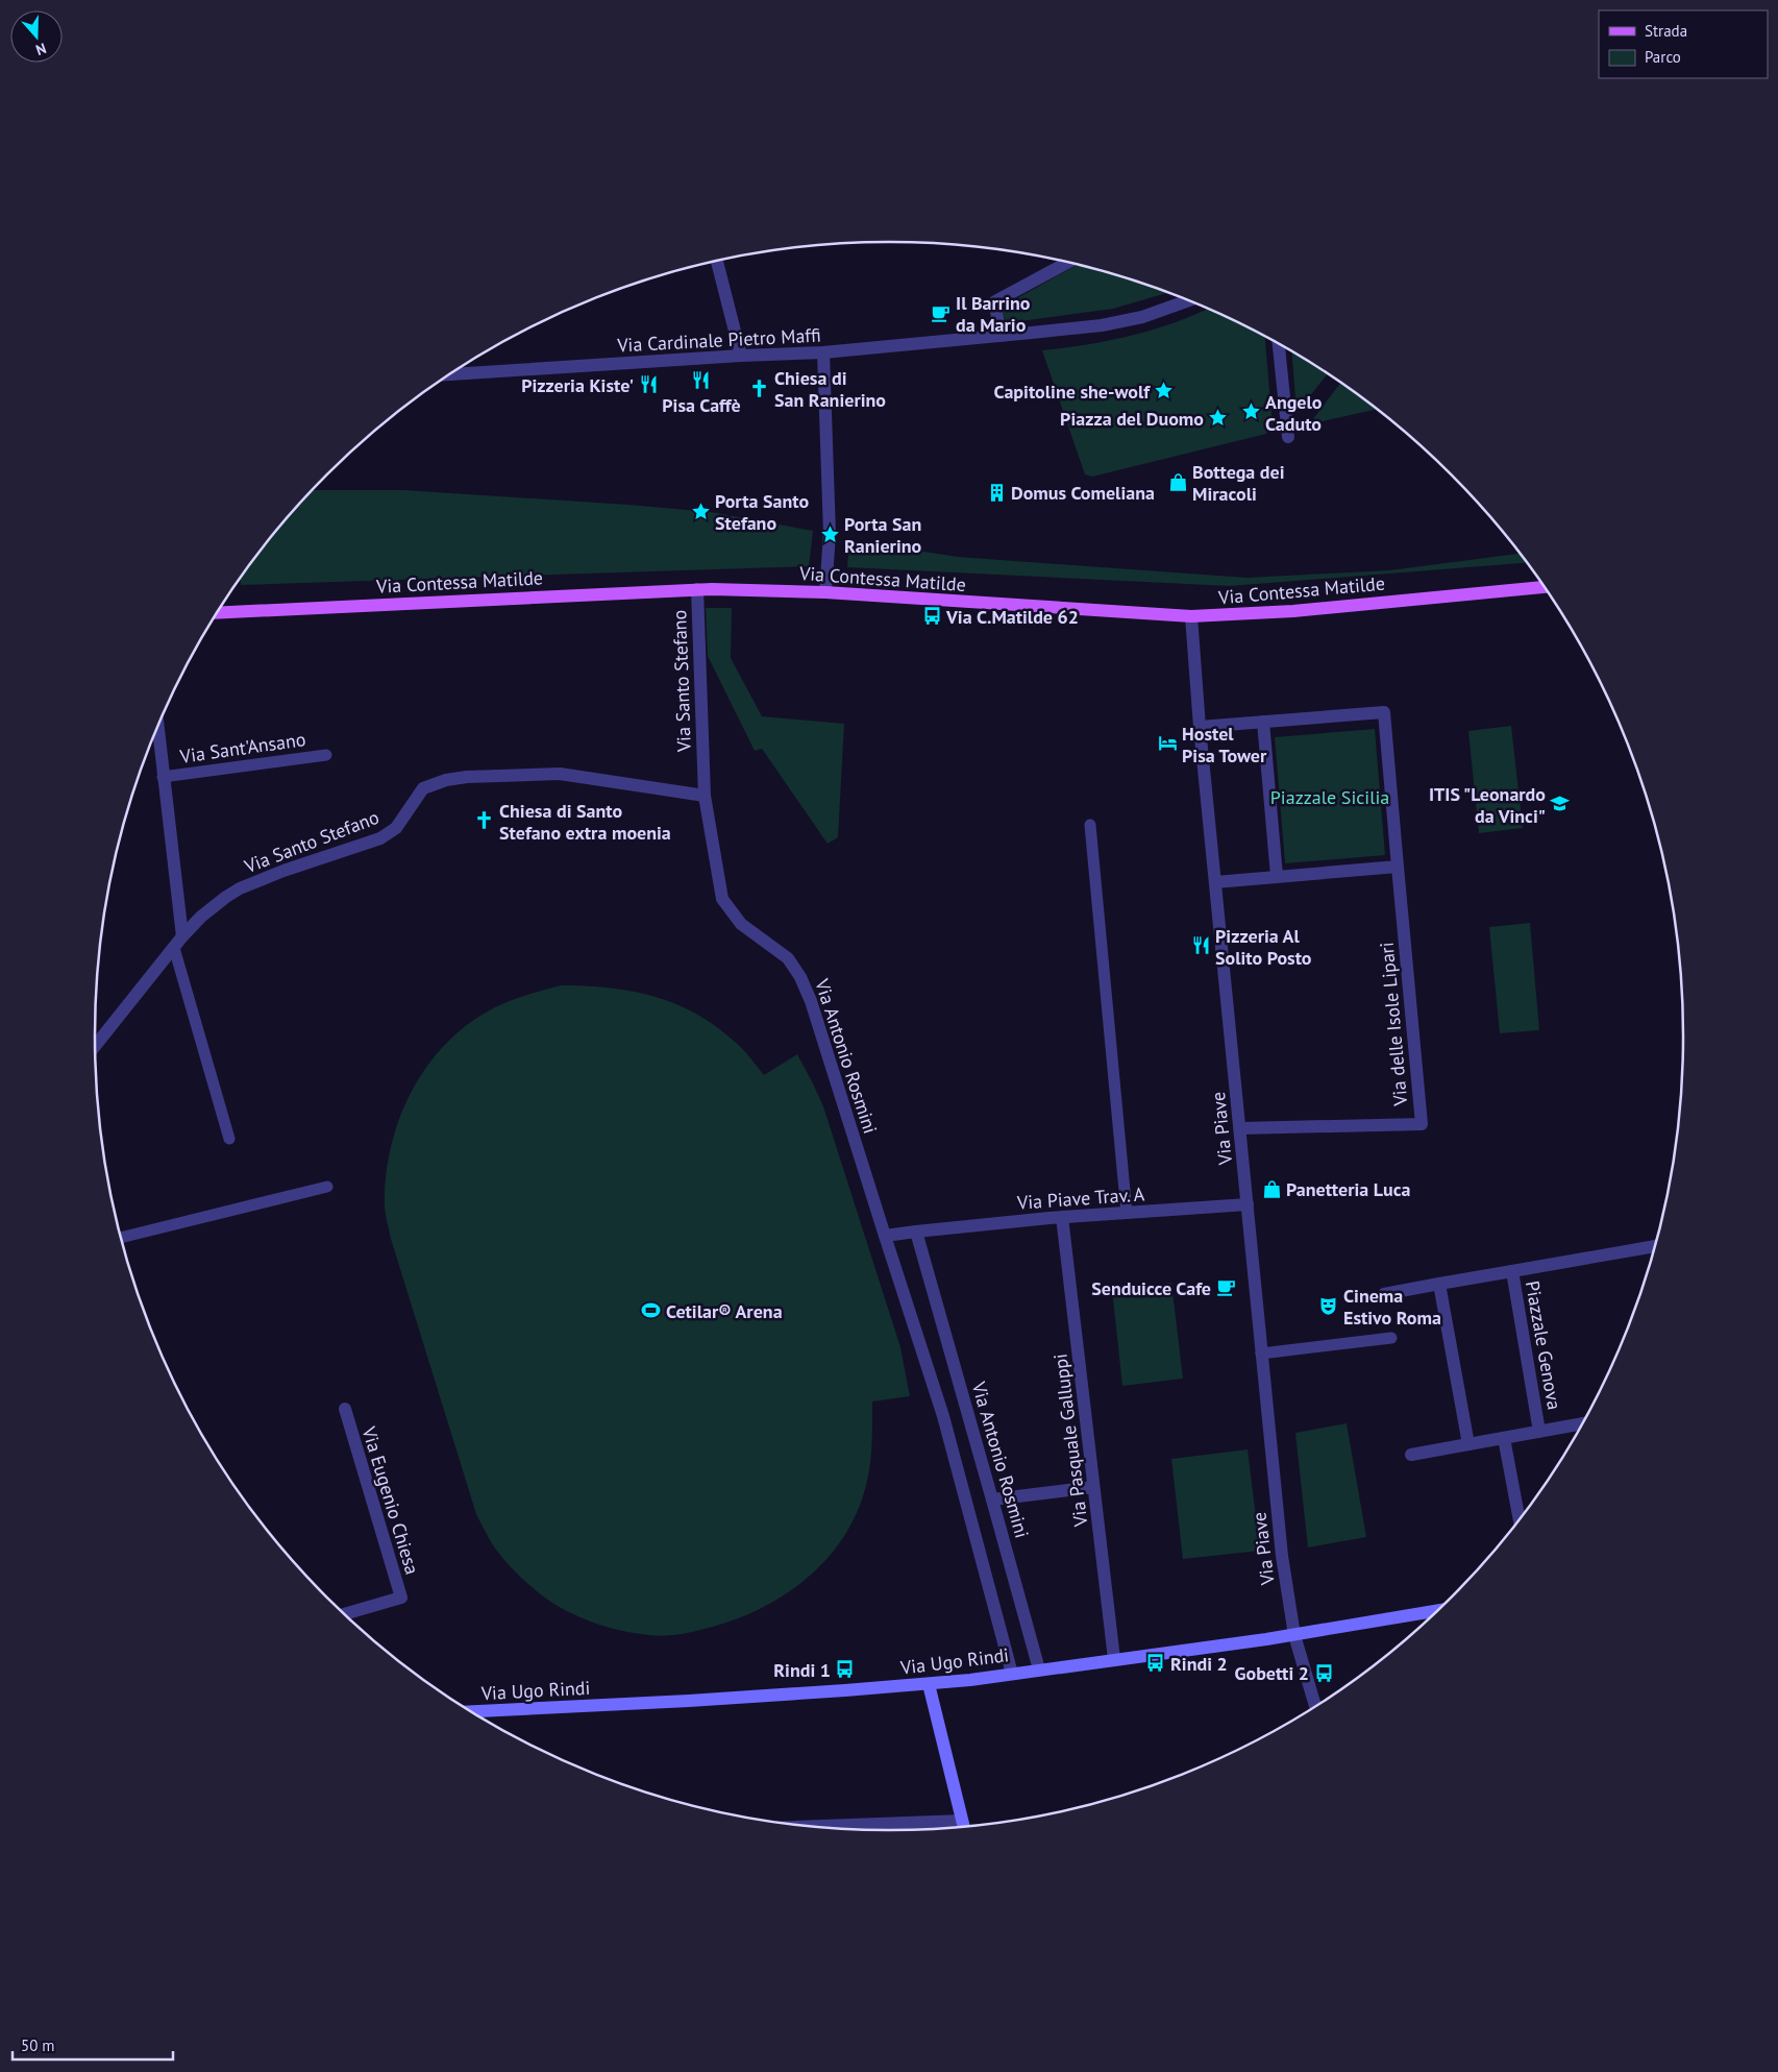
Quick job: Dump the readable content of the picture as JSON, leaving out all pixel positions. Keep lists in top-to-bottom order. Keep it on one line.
{"streets":{"main road":["Via Contessa Matilde"],"street":["Via Cardinale Pietro Maffi","Via Santo Stefano","Via Sant'Ansano","Via delle Isole Lipari","Via Antonio Rosmini","Via Piave","Via Piave Trav. A","Piazzale Genova","Via Pasquale Galluppi","Via Eugenio Chiesa","Via Ugo Rindi"]},"crossings":[["Via Contessa Matilde","Via Santo Stefano"],["Via Contessa Matilde","Via Piave"],["Via Santo Stefano","Via Sant'Ansano"],["Via Santo Stefano","Via Antonio Rosmini"],["Via delle Isole Lipari","Via Piave"],["Via Antonio Rosmini","Via Piave Trav. A"],["Via Antonio Rosmini","Via Ugo Rindi"],["Via Piave","Via Piave Trav. A"],["Via Piave","Via Ugo Rindi"],["Via Piave Trav. A","Via Pasquale Galluppi"],["Via Pasquale Galluppi","Via Ugo Rindi"]],"parks":["Piazzale Sicilia"],"places":{"cafe":["Il Barrino da Mario","Senduicce Cafe"],"restaurant":["Pisa Caffè","Pizzeria Kiste'","Pizzeria Al Solito Posto"],"church":["Chiesa di San Ranierino","Chiesa di Santo Stefano extra moenia"],"place":["Capitoline she-wolf","Angelo Caduto","Piazza del Duomo","Porta Santo Stefano","Porta San Ranierino"],"shop":["Bottega dei Miracoli","Panetteria Luca"],"building":["Domus Comeliana"],"bus stop":["Via C.Matilde 62","Rindi 2","Rindi 1","Gobetti 2"],"hotel":["Hostel Pisa Tower"],"school or university":["ITIS \"Leonardo da Vinci\""],"theatre":["Cinema Estivo Roma"],"sports":["Cetilar® Arena"]},"legend":["Strada","Parco"],"scale_bar":"50 m","north":"bottom"}
